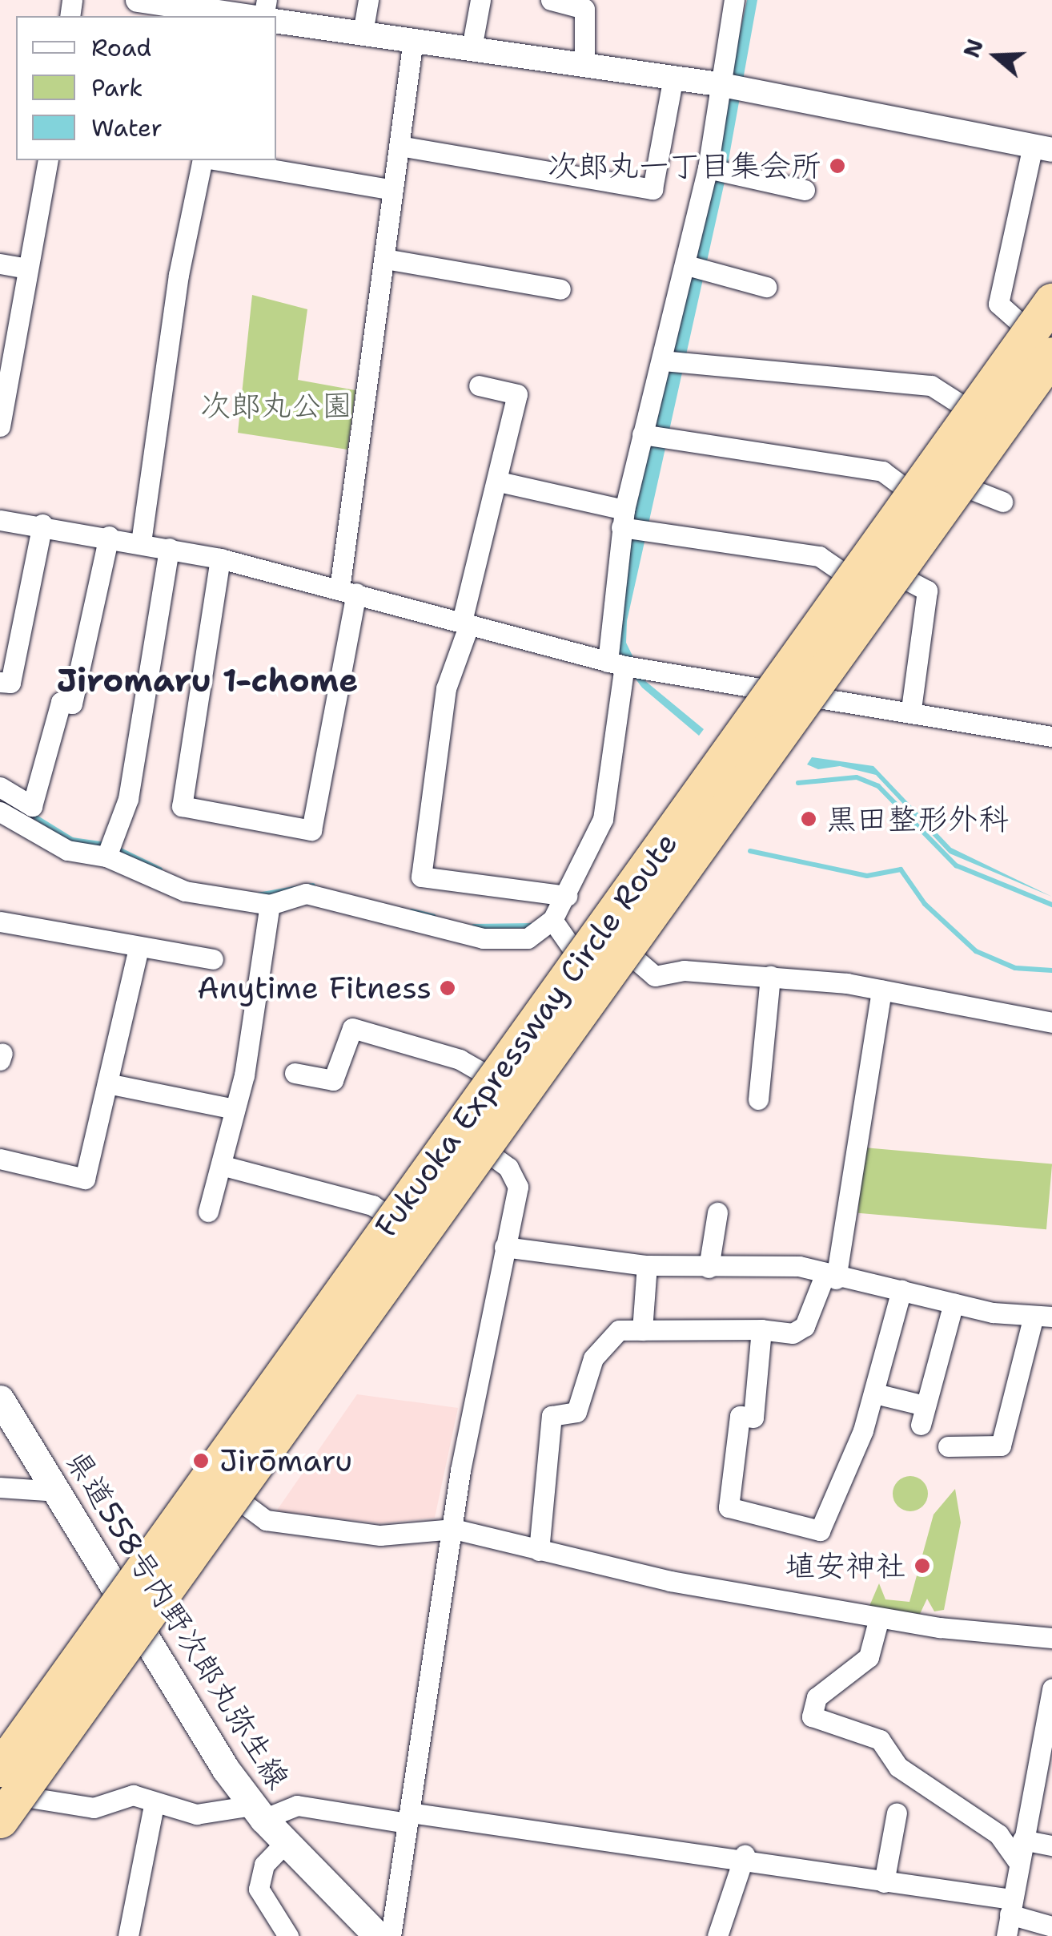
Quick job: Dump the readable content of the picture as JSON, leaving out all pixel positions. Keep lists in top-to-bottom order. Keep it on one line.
{"streets":{"highway":["Fukuoka Expressway Circle Route"],"main road":["県道558号内野次郎丸弥生線"]},"districts":["Jiromaru 1-chome"],"parks":["次郎丸公園"],"places":["次郎丸一丁目集会所","黒田整形外科","Anytime Fitness","Jirōmaru","埴安神社"],"legend":["Road","Park","Water"],"north":"left"}
